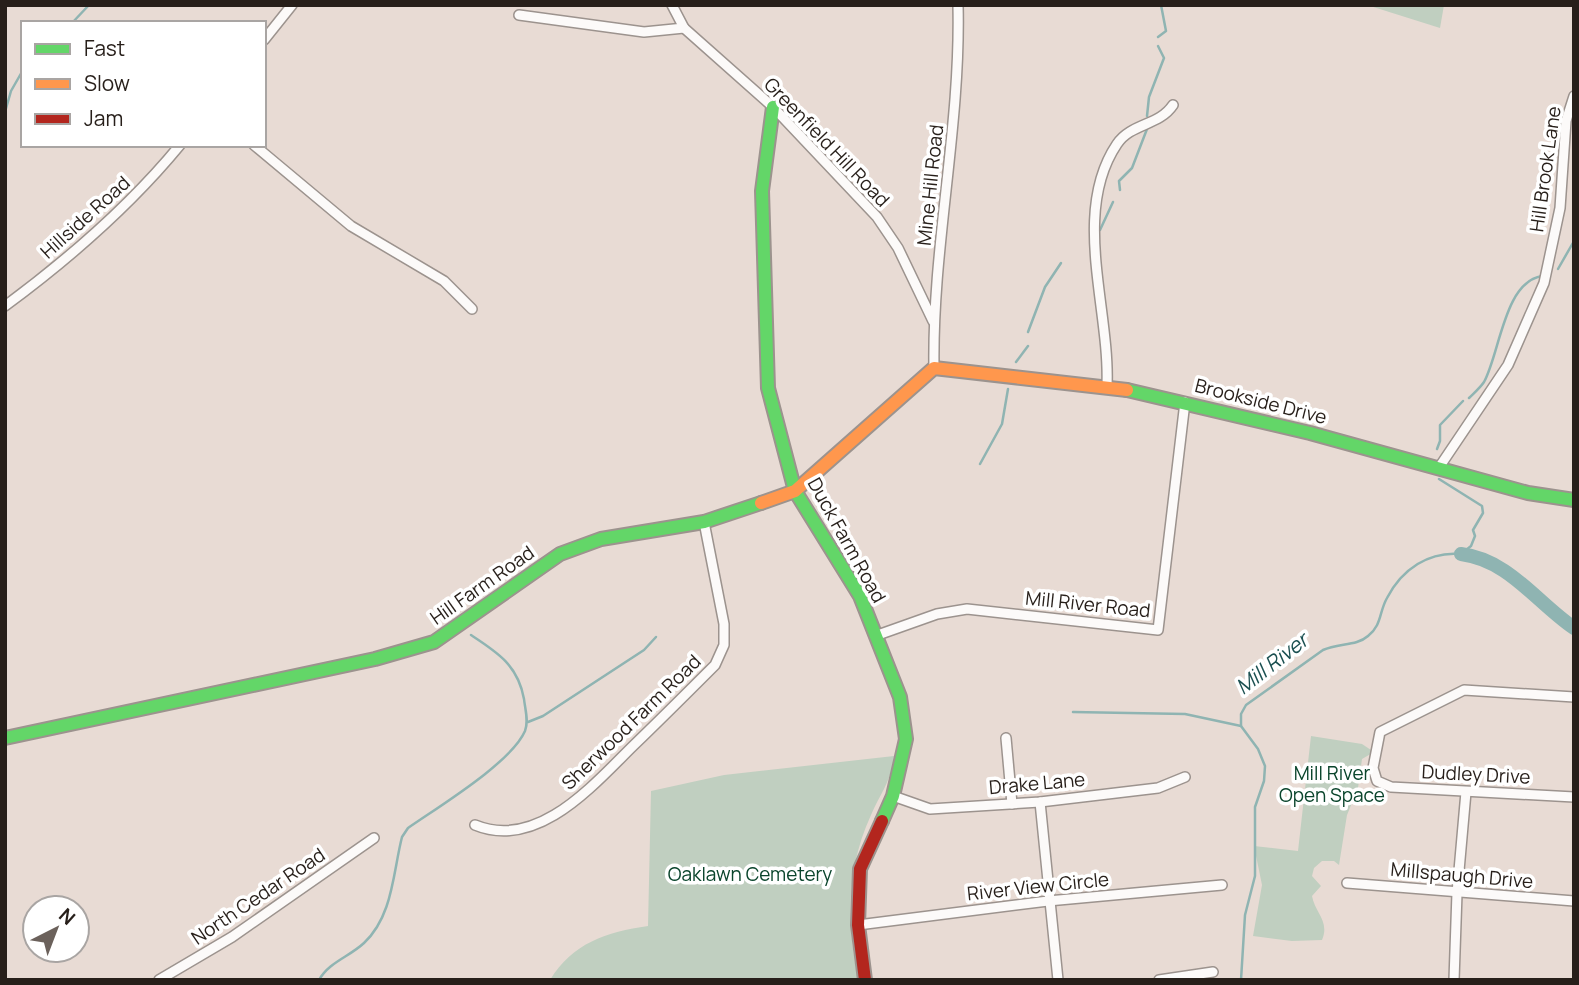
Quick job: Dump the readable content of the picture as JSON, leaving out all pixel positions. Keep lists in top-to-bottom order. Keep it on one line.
{"streets":{"main road":["Brookside Drive","Duck Farm Road","Hill Farm Road"],"street":["Greenfield Hill Road","Hill Brook Lane","Mine Hill Road","Hillside Road","Mill River Road","Sherwood Farm Road","Dudley Drive","Drake Lane","Millspaugh Drive","River View Circle","North Cedar Road"]},"crossings":[["Greenfield Hill Road","Mine Hill Road"],["Greenfield Hill Road","Duck Farm Road"],["Hill Brook Lane","Brookside Drive"],["Mine Hill Road","Brookside Drive"],["Mine Hill Road","Hill Farm Road"],["Brookside Drive","Hill Farm Road"],["Brookside Drive","Mill River Road"],["Duck Farm Road","Hill Farm Road"],["Duck Farm Road","Mill River Road"],["Duck Farm Road","Drake Lane"],["Duck Farm Road","River View Circle"],["Hill Farm Road","Sherwood Farm Road"]],"water":["Mill River"],"parks":["Mill River Open Space","Oaklawn Cemetery"],"legend":["Fast","Slow","Jam"],"north":"top right"}
